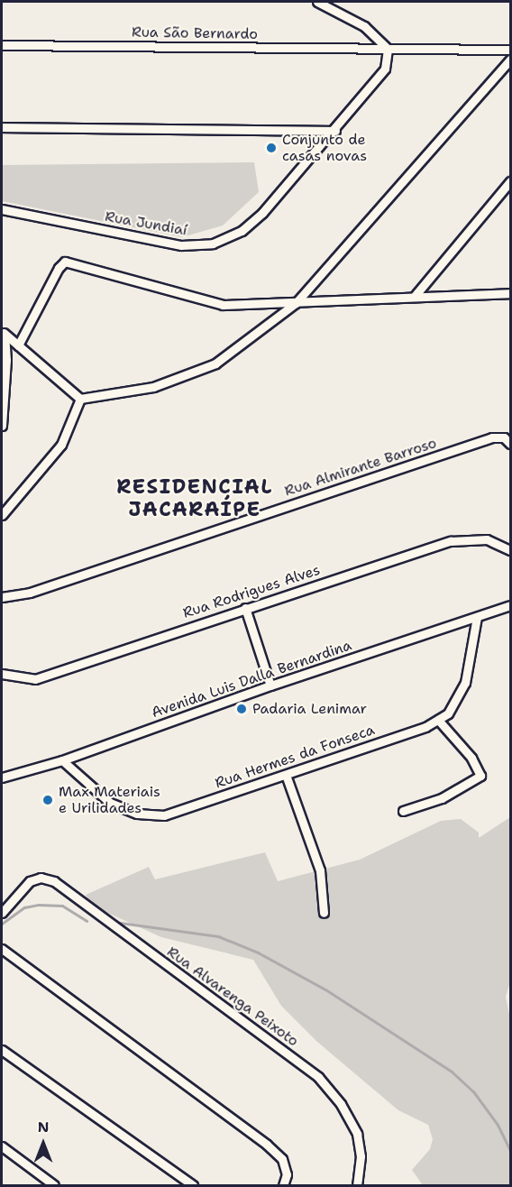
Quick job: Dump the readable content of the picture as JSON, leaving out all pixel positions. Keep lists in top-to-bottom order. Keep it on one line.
{"streets":{"street":["Rua São Bernardo","Rua Jundiaí","Rua Almirante Barroso","Rua Rodrigues Alves","Avenida Luis Dalla Bernardina","Rua Hermes da Fonseca","Rua Alvarenga Peixoto"]},"crossings":[["Rua São Bernardo","Rua Jundiaí"],["Avenida Luis Dalla Bernardina","Rua Hermes da Fonseca"]],"districts":["RESIDENCIAL JACARAÍPE"],"places":["Conjunto de casas novas","Padaria Lenimar","Max Materiais e Urilidades"],"north":"top"}
